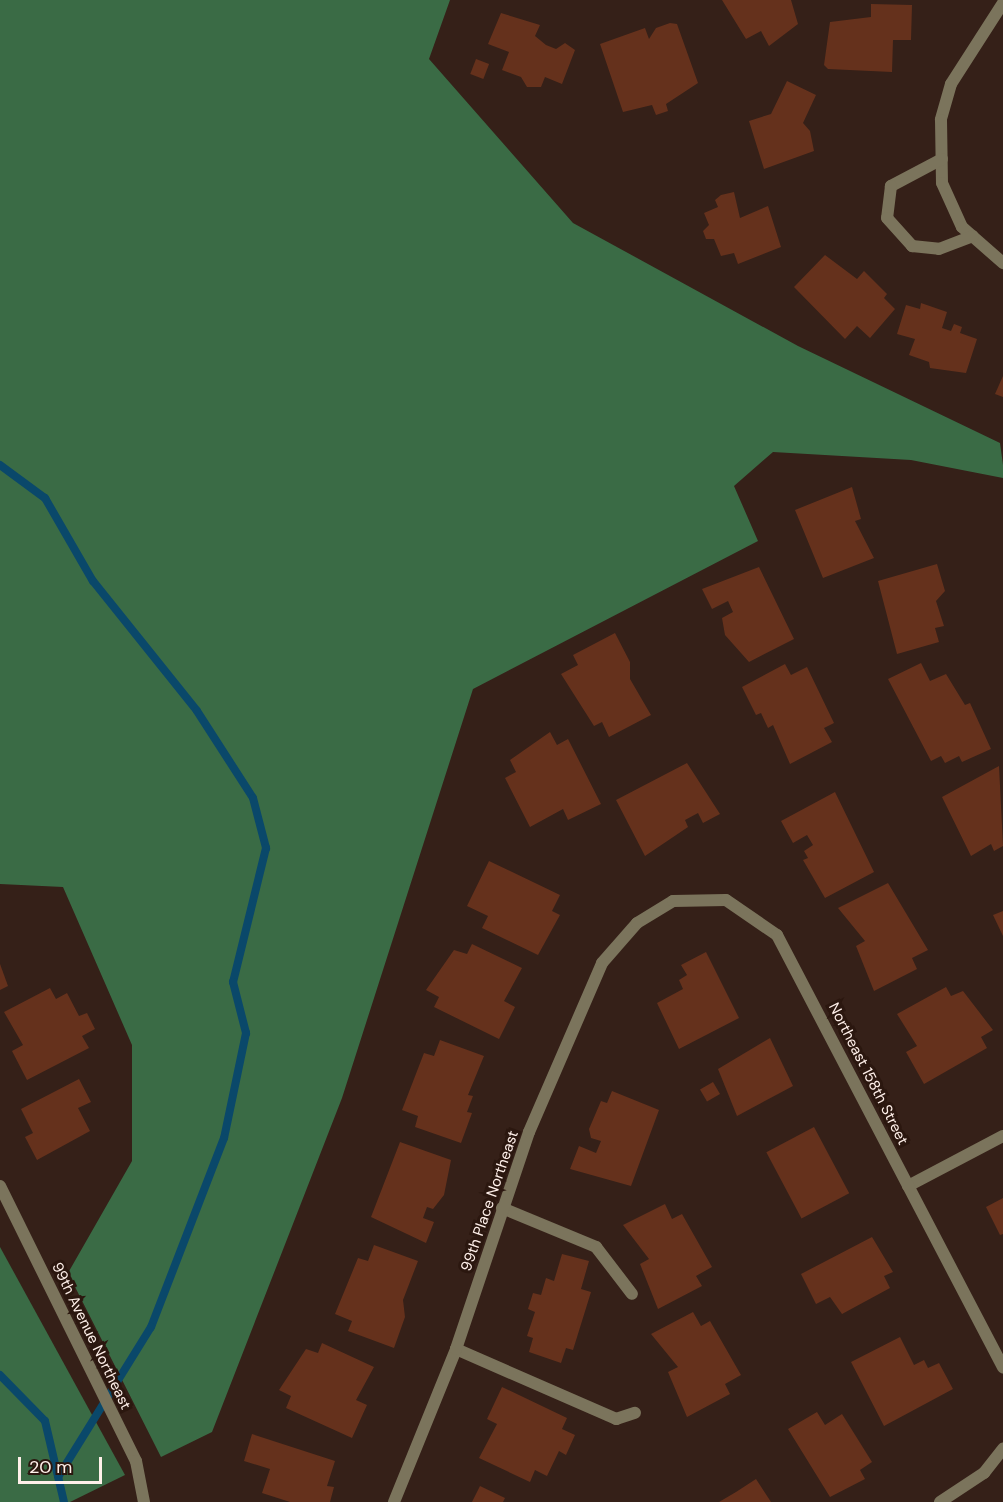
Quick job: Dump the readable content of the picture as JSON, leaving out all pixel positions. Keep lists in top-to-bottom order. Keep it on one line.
{"streets":{"street":["Northeast 158th Street","99th Place Northeast","99th Avenue Northeast"]},"crossings":[["Northeast 158th Street","99th Place Northeast"]],"scale_bar":"20 m"}
